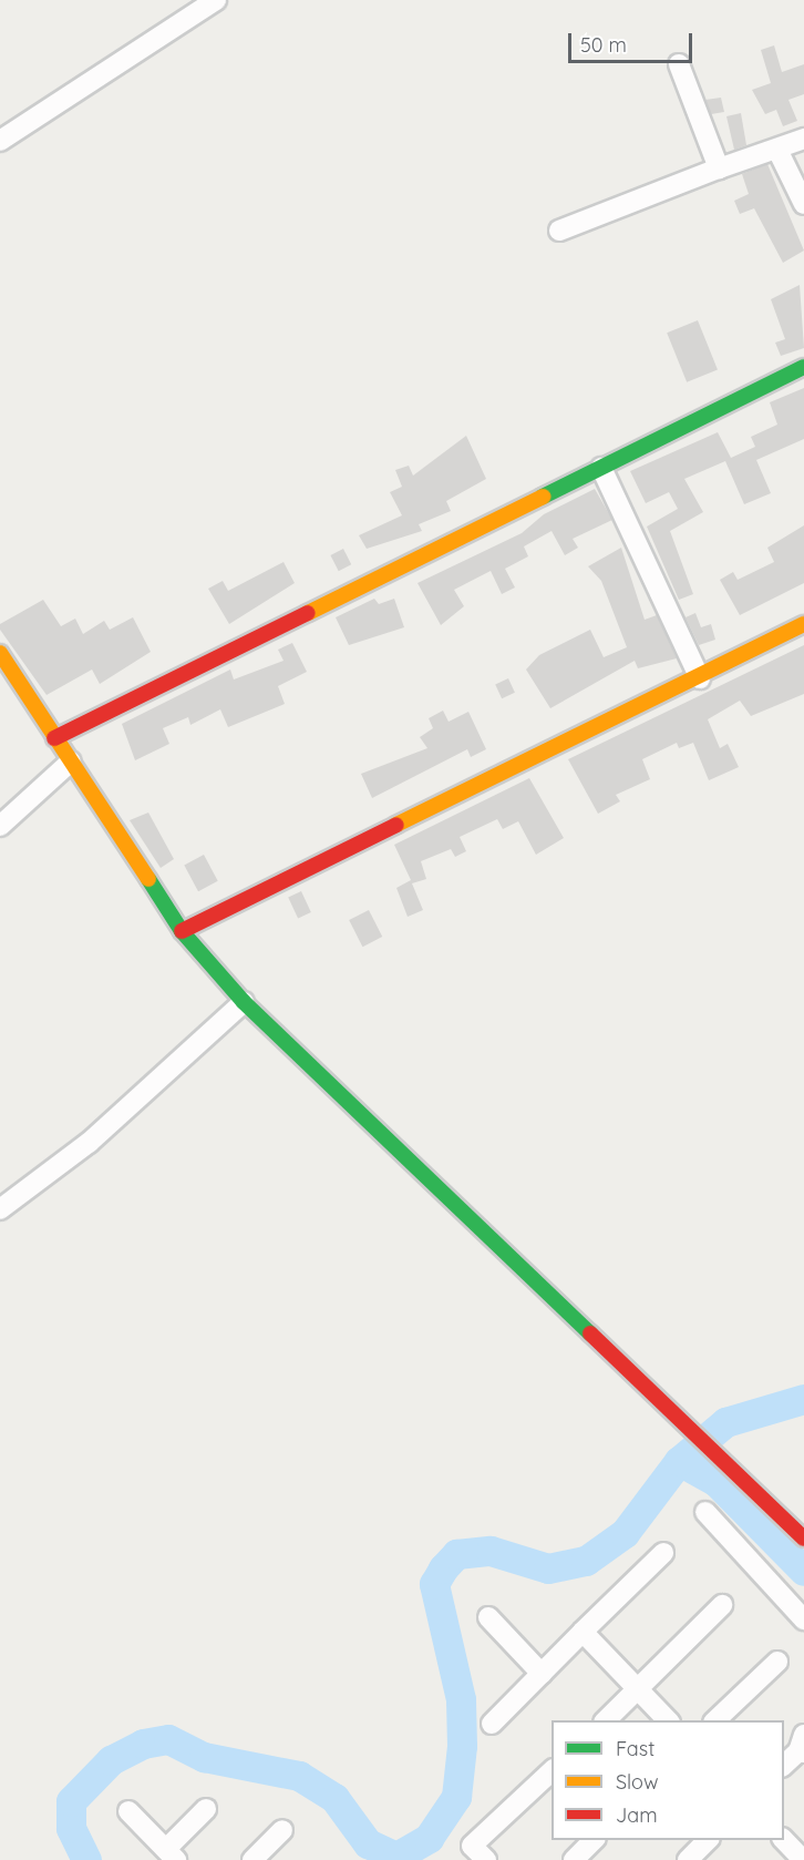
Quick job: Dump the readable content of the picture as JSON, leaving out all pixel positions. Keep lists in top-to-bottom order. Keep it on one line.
{"legend":["Fast","Slow","Jam"],"scale_bar":"50 m"}
